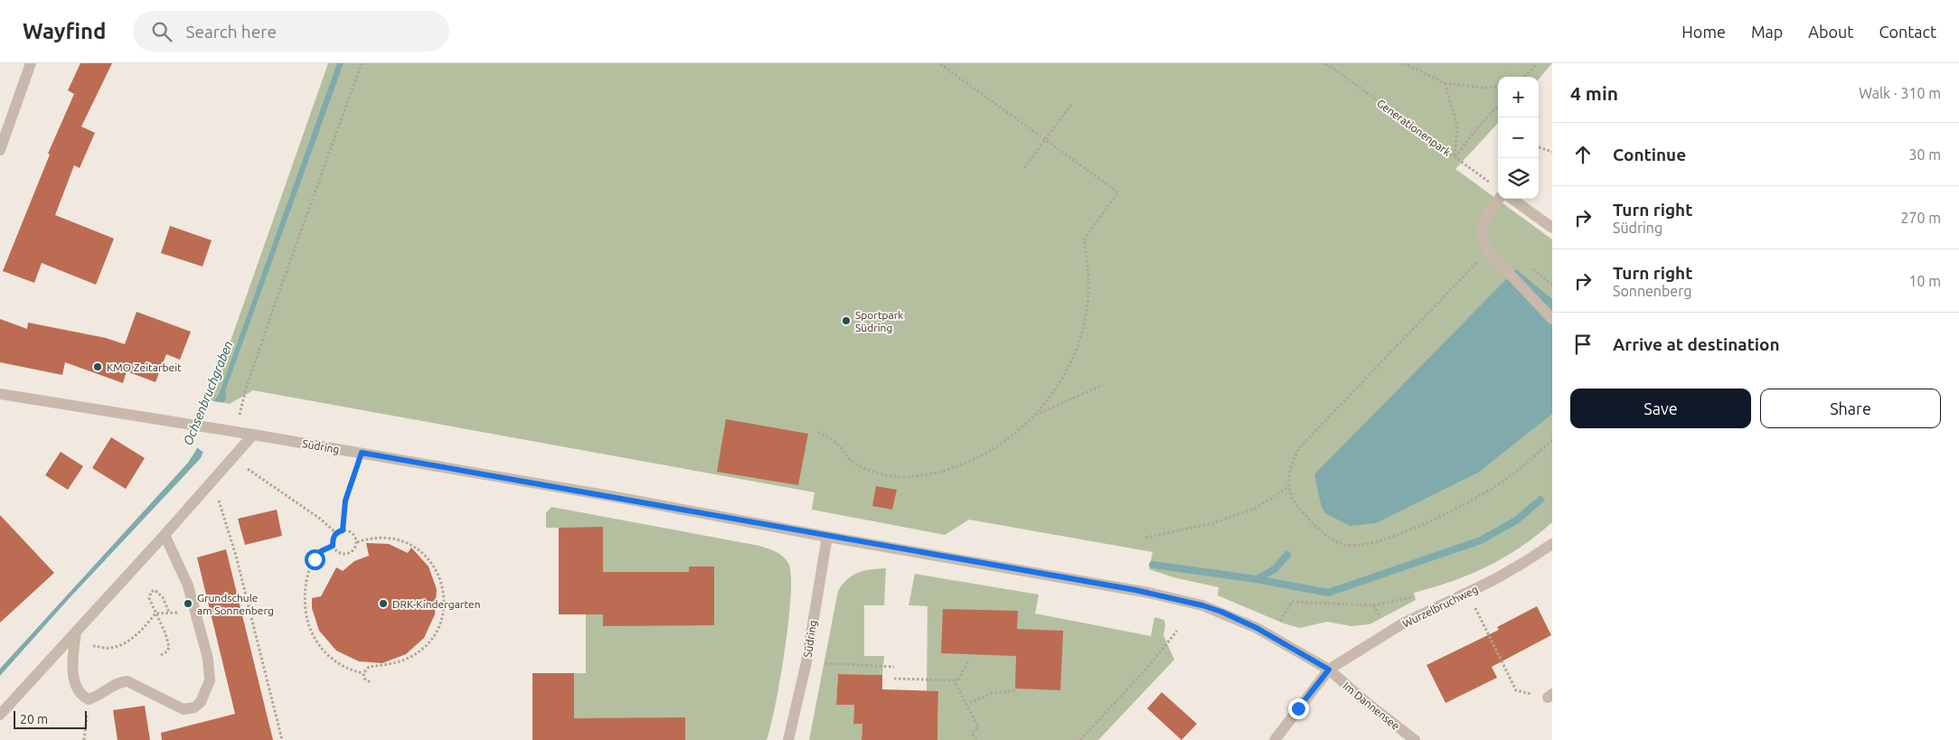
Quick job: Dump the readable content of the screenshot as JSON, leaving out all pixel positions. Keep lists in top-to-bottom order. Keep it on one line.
{"streets":{"street":["Südring","Wurzelbruchweg","Im Dannensee"],"path":["Generationenpark"]},"crossings":[["Südring","Wurzelbruchweg"],["Südring","Im Dannensee"],["Wurzelbruchweg","Im Dannensee"]],"water":["Ochsenbruchgraben"],"places":["Sportpark Südring","KMO Zeitarbeit","Grundschule am Sonnenberg","DRK-Kindergarten"],"scale_bar":"20 m","page":{"header":"Wayfind","search":"Search here","nav":["Home","Map","About","Contact"],"heading":["4 min","Walk · 310 m"],"map_buttons":["+","−"],"list":[["Continue","30 m"],["Turn right","Südring","270 m"],["Turn right","Sonnenberg","10 m"],"Arrive at destination"],"buttons":["Save","Share"],"scale":"20 m"}}
